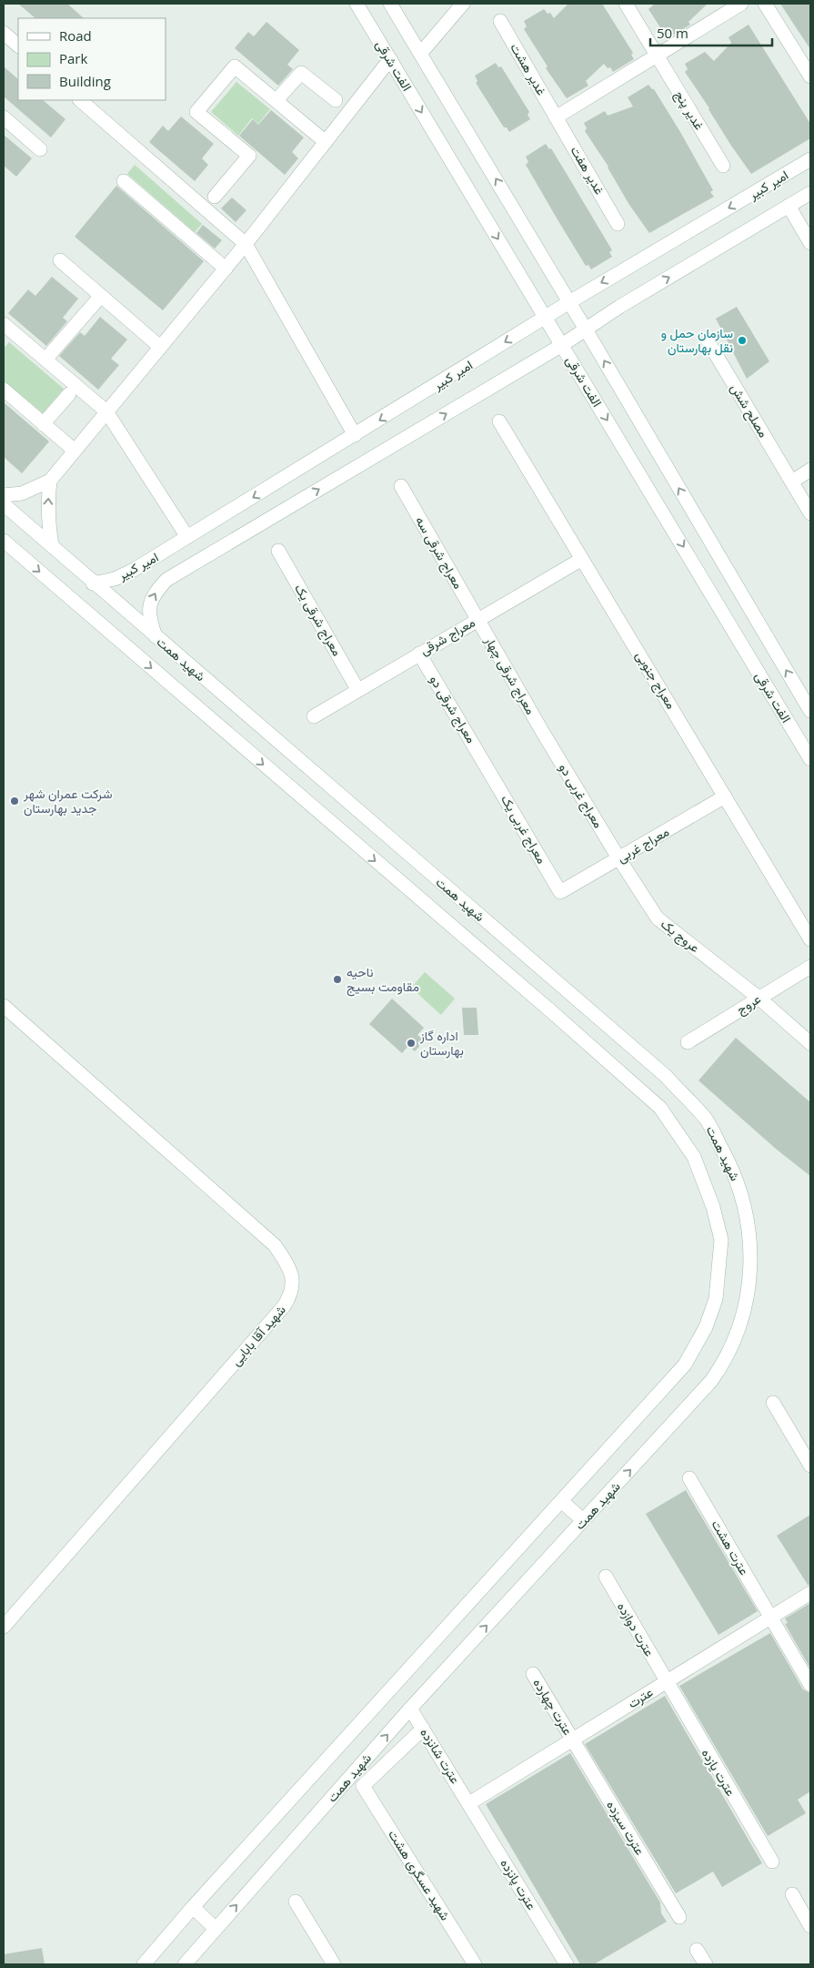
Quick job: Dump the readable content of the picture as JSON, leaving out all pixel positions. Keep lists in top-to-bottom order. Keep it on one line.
{"streets":{"street":["الفت شرقی","غدیر هشت","غدیر پنج","غدیر هفت","امیر کبیر","مصلح شش","معراج شرقی سه","معراج شرقی یک","معراج شرقی","شهید همت","معراج شرقی چهار","معراج جنوبی","معراج شرقی دو","معراج غربی دو","معراج غربی یک","معراج غربی","عروج یک","عروج","شهید آقا بابایی","عترت هشت","عترت دوازده","عترت","عترت چهارده","عترت شانزده","عترت یازده","عترت سیزده","شهید عسگری هشت","عترت پانزده"]},"crossings":[["الفت شرقی","امیر کبیر"],["غدیر هشت","غدیر هفت"],["امیر کبیر","شهید همت"],["معراج شرقی سه","معراج شرقی"],["معراج شرقی سه","معراج شرقی چهار"],["معراج شرقی یک","معراج شرقی"],["معراج شرقی","معراج شرقی چهار"],["معراج شرقی","معراج جنوبی"],["معراج شرقی","معراج شرقی دو"],["شهید همت","عترت شانزده"],["معراج شرقی چهار","معراج غربی دو"],["معراج جنوبی","معراج غربی"],["معراج شرقی دو","معراج غربی یک"],["معراج غربی دو","معراج غربی"],["معراج غربی دو","عروج یک"],["معراج غربی یک","معراج غربی"],["معراج غربی","عروج یک"],["عروج یک","عروج"],["عترت هشت","عترت"],["عترت دوازده","عترت"],["عترت دوازده","عترت یازده"],["عترت","عترت چهارده"],["عترت","عترت شانزده"],["عترت","عترت یازده"],["عترت","عترت سیزده"],["عترت","عترت پانزده"],["عترت چهارده","عترت سیزده"],["عترت شانزده","شهید عسگری هشت"],["عترت شانزده","عترت پانزده"]],"places":["سازمان حمل و نقل بهارستان","شرکت عمران شهر جدید بهارستان","ناحیه مقاومت بسیج","اداره گاز بهارستان"],"legend":["Road","Park","Building"],"scale_bar":"50 m"}
